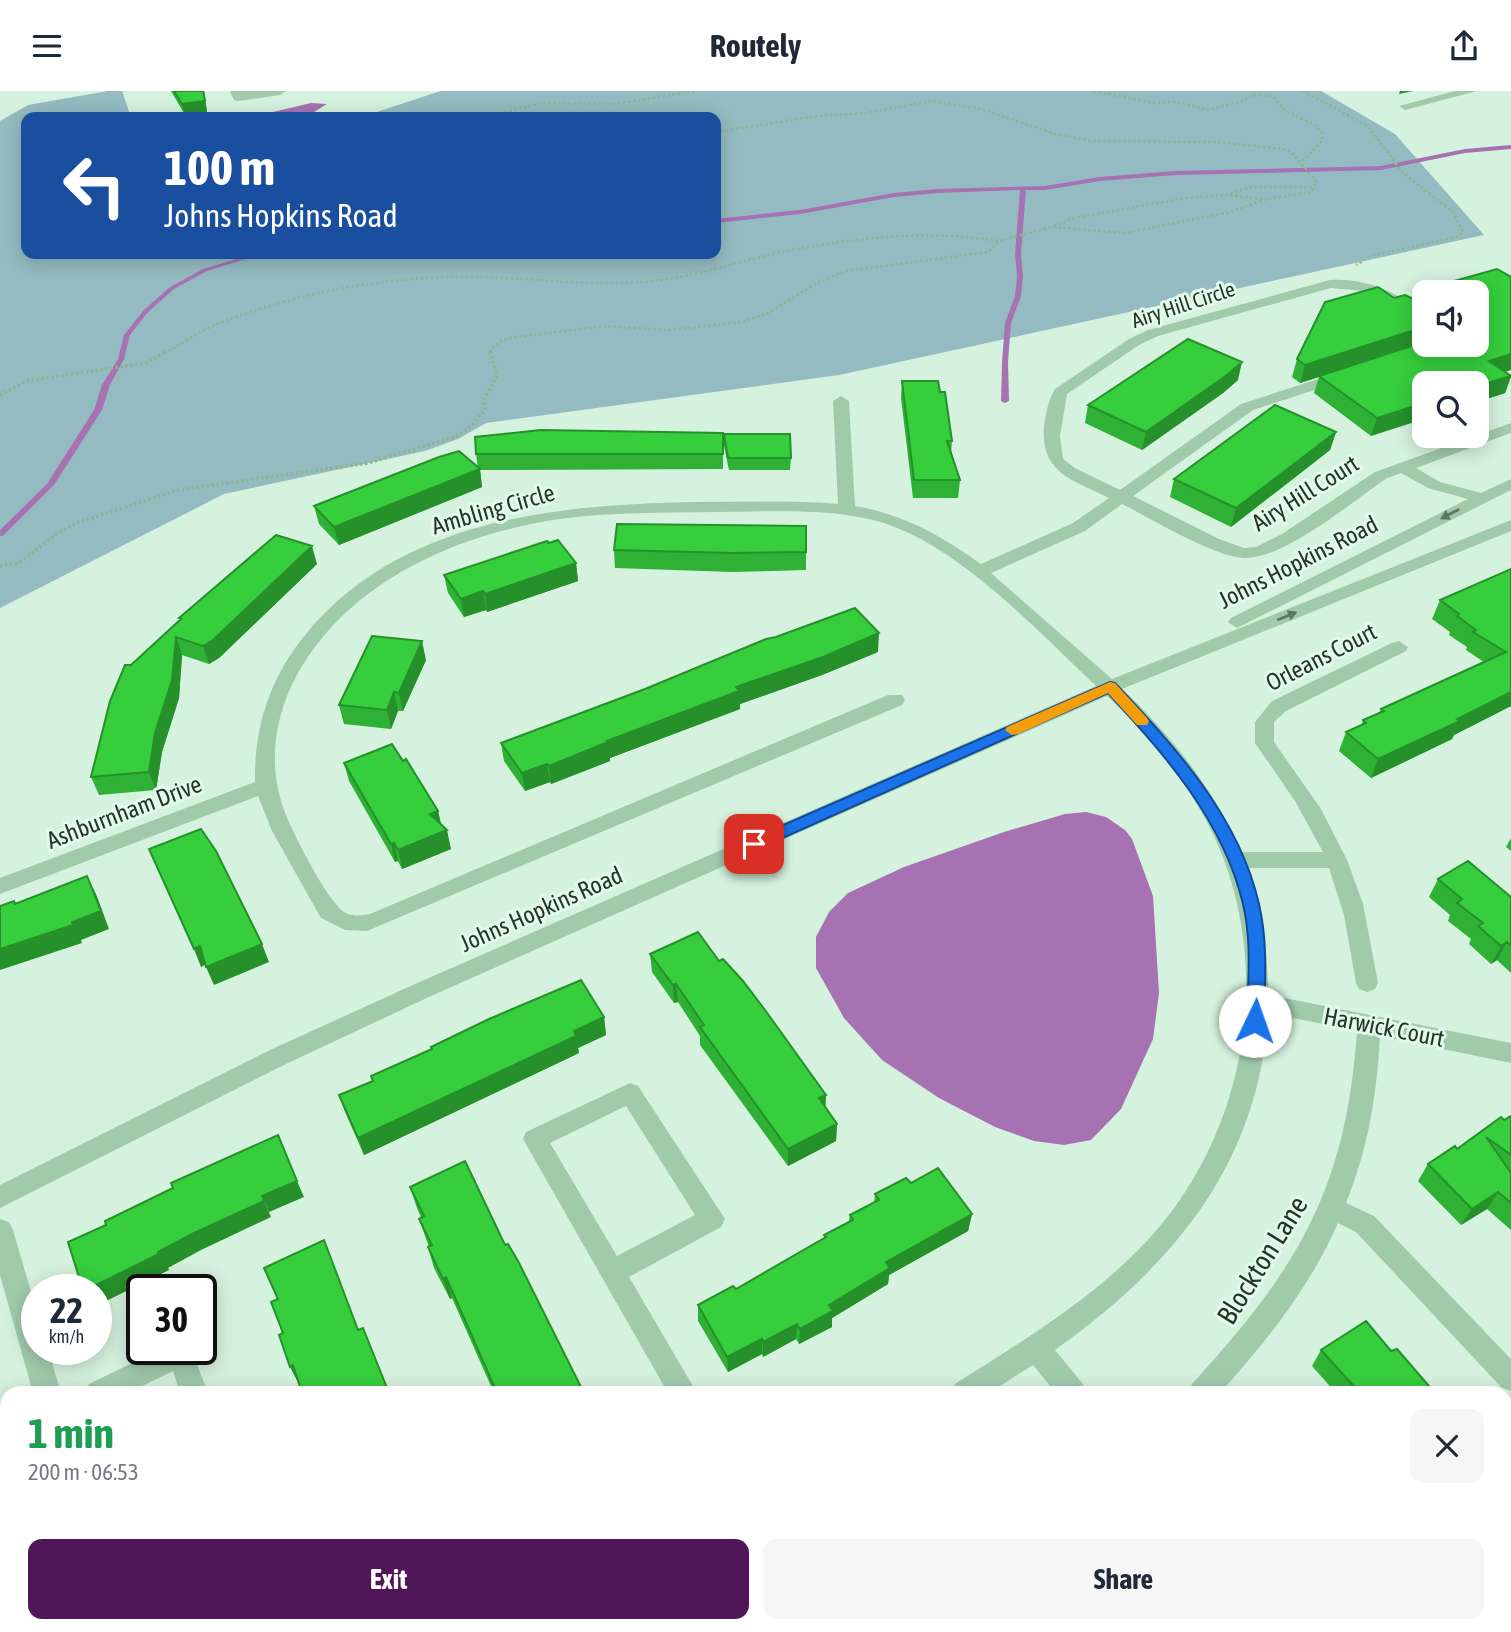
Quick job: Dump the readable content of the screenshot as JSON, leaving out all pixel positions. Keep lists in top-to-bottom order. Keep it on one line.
{"streets":{"street":["Airy Hill Circle","Airy Hill Court","Ambling Circle","Johns Hopkins Road","Orleans Court","Ashburnham Drive","Harwick Court","Blockton Lane"]},"crossings":[["Airy Hill Circle","Airy Hill Court"],["Ambling Circle","Johns Hopkins Road"],["Ambling Circle","Ashburnham Drive"],["Ambling Circle","Harwick Court"],["Harwick Court","Blockton Lane"]],"page":{"header":"Routely","turn":["100 m","Johns Hopkins Road"],"speed":"22 km/h","limit":"30","heading":["1 min","200 m · 06:53"],"buttons":["Exit","Share"]}}
